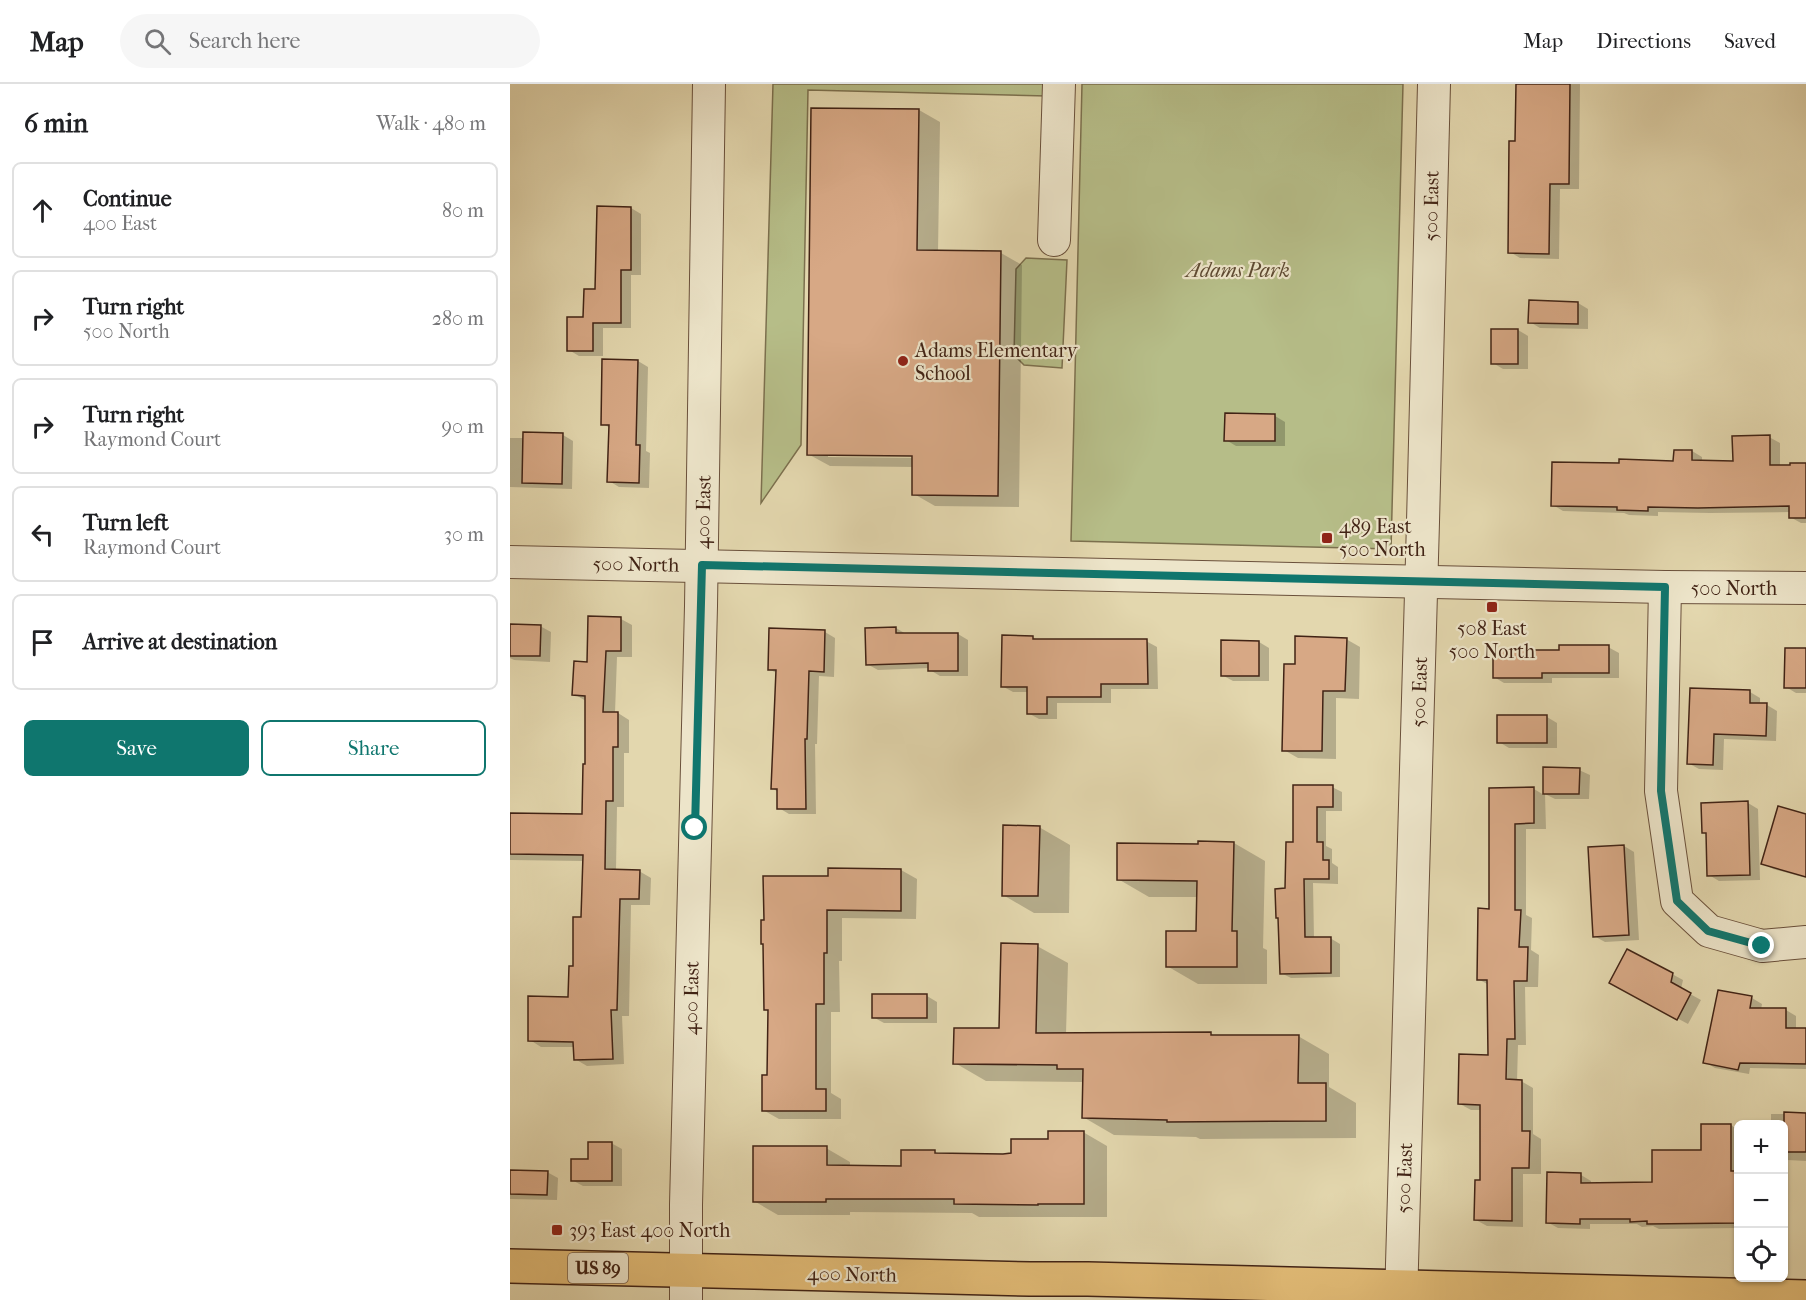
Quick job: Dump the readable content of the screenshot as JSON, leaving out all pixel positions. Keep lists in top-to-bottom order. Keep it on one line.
{"streets":{"main road":["US 89","400 North"],"street":["500 East","400 East","500 North"]},"crossings":[["500 East","500 North"],["500 East","400 North"],["400 East","500 North"],["400 East","400 North"]],"parks":["Adams Park"],"places":{"other":["Adams Elementary School"],"transit":["489 East 500 North","508 East 500 North","393 East 400 North"]},"page":{"header":"Map","search":"Search here","nav":["Map","Directions","Saved"],"heading":["6 min","Walk · 480 m"],"list":[["Continue","400 East","80 m"],["Turn right","500 North","280 m"],["Turn right","Raymond Court","90 m"],["Turn left","Raymond Court","30 m"],"Arrive at destination"],"buttons":["Save","Share"],"map_buttons":["+","−"]}}
